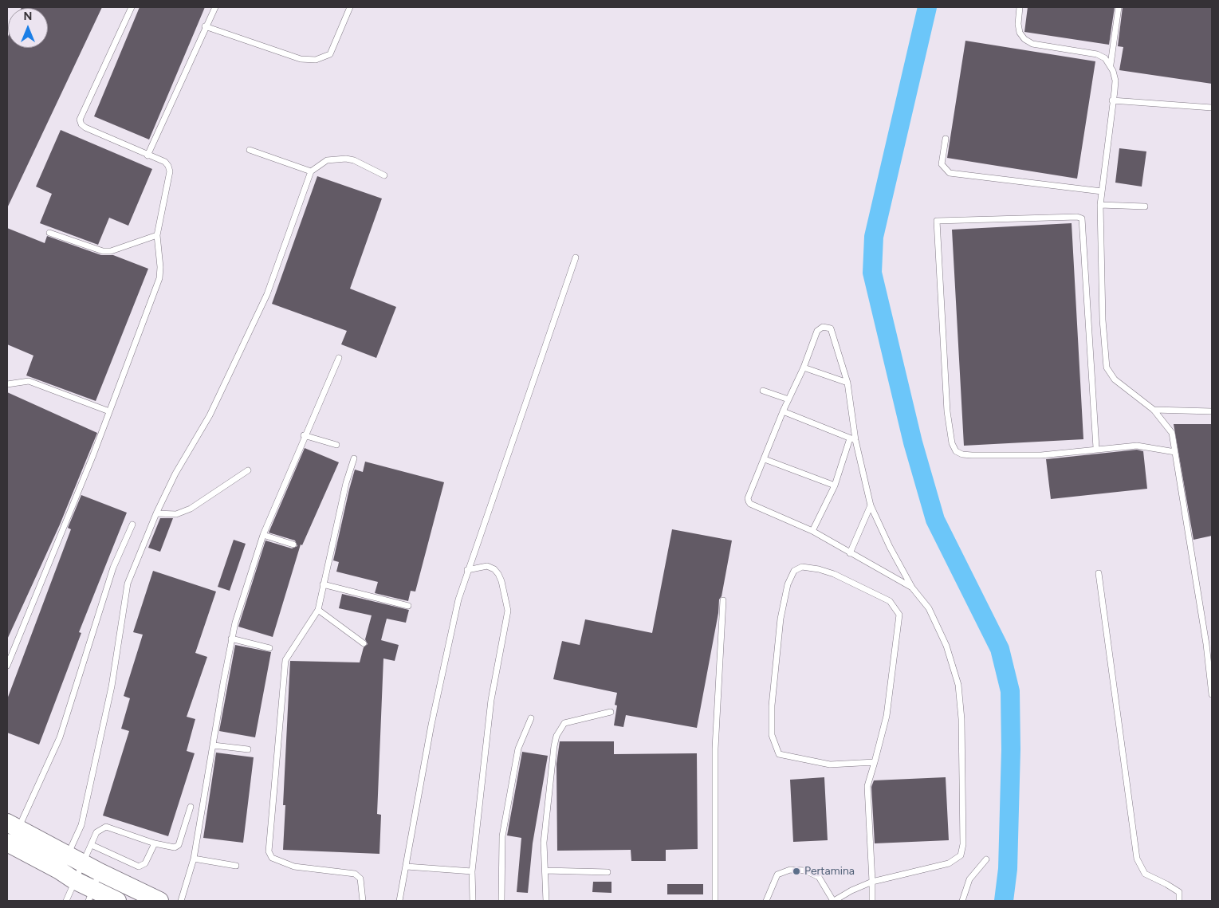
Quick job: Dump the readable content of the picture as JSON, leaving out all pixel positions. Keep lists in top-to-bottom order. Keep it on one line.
{"places":["Pertamina"],"north":"top"}
